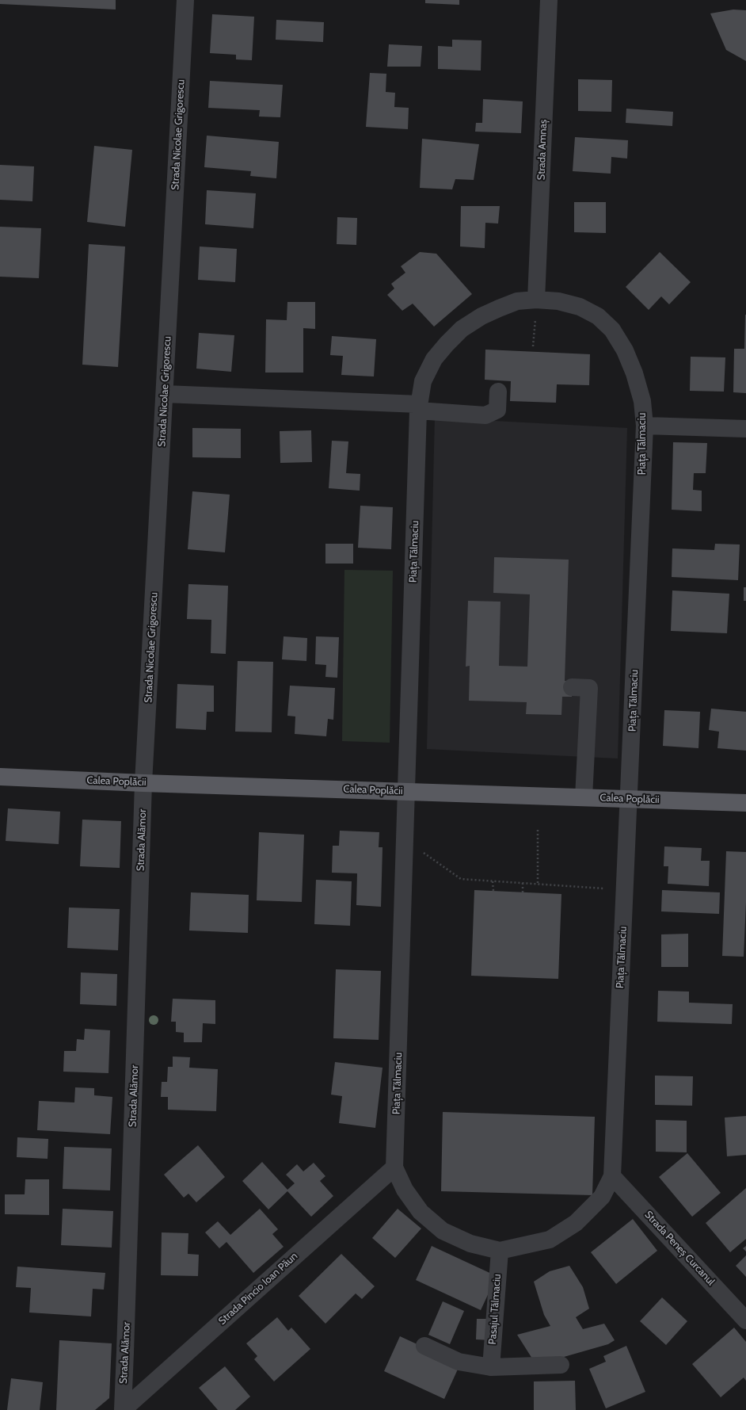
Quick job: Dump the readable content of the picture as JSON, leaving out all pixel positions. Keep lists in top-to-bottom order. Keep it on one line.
{"streets":{"main road":["Calea Poplăcii"],"street":["Strada Nicolae Grigorescu","Strada Amnaș","Piața Tălmaciu","Strada Alămor","Strada Peneș Curcanul","Strada Pincio Ioan Păun","Pasajul Tălmaciu"]},"crossings":[["Strada Nicolae Grigorescu","Calea Poplăcii"],["Strada Nicolae Grigorescu","Strada Alămor"],["Strada Amnaș","Piața Tălmaciu"],["Piața Tălmaciu","Calea Poplăcii"],["Piața Tălmaciu","Strada Peneș Curcanul"],["Piața Tălmaciu","Strada Pincio Ioan Păun"],["Piața Tălmaciu","Pasajul Tălmaciu"],["Calea Poplăcii","Strada Alămor"],["Strada Alămor","Strada Pincio Ioan Păun"]]}
